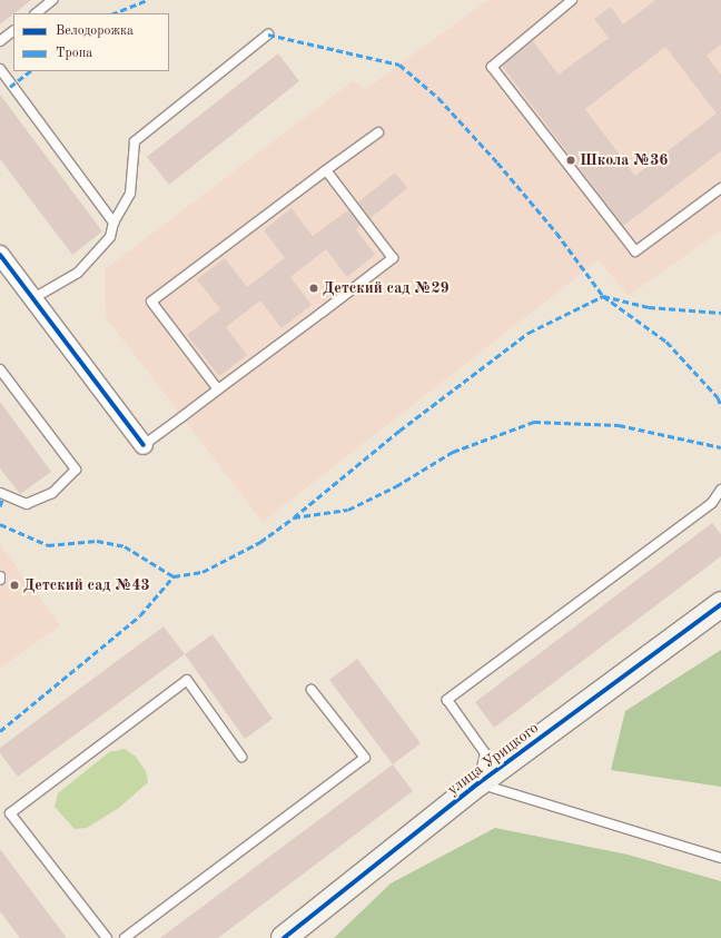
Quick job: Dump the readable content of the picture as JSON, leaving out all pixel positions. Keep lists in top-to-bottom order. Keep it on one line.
{"streets":{"street":["улица Урицкого"]},"places":["Школа №36","Детский сад №29","Детский сад №43"],"legend":["Велодорожка","Тропа"]}
